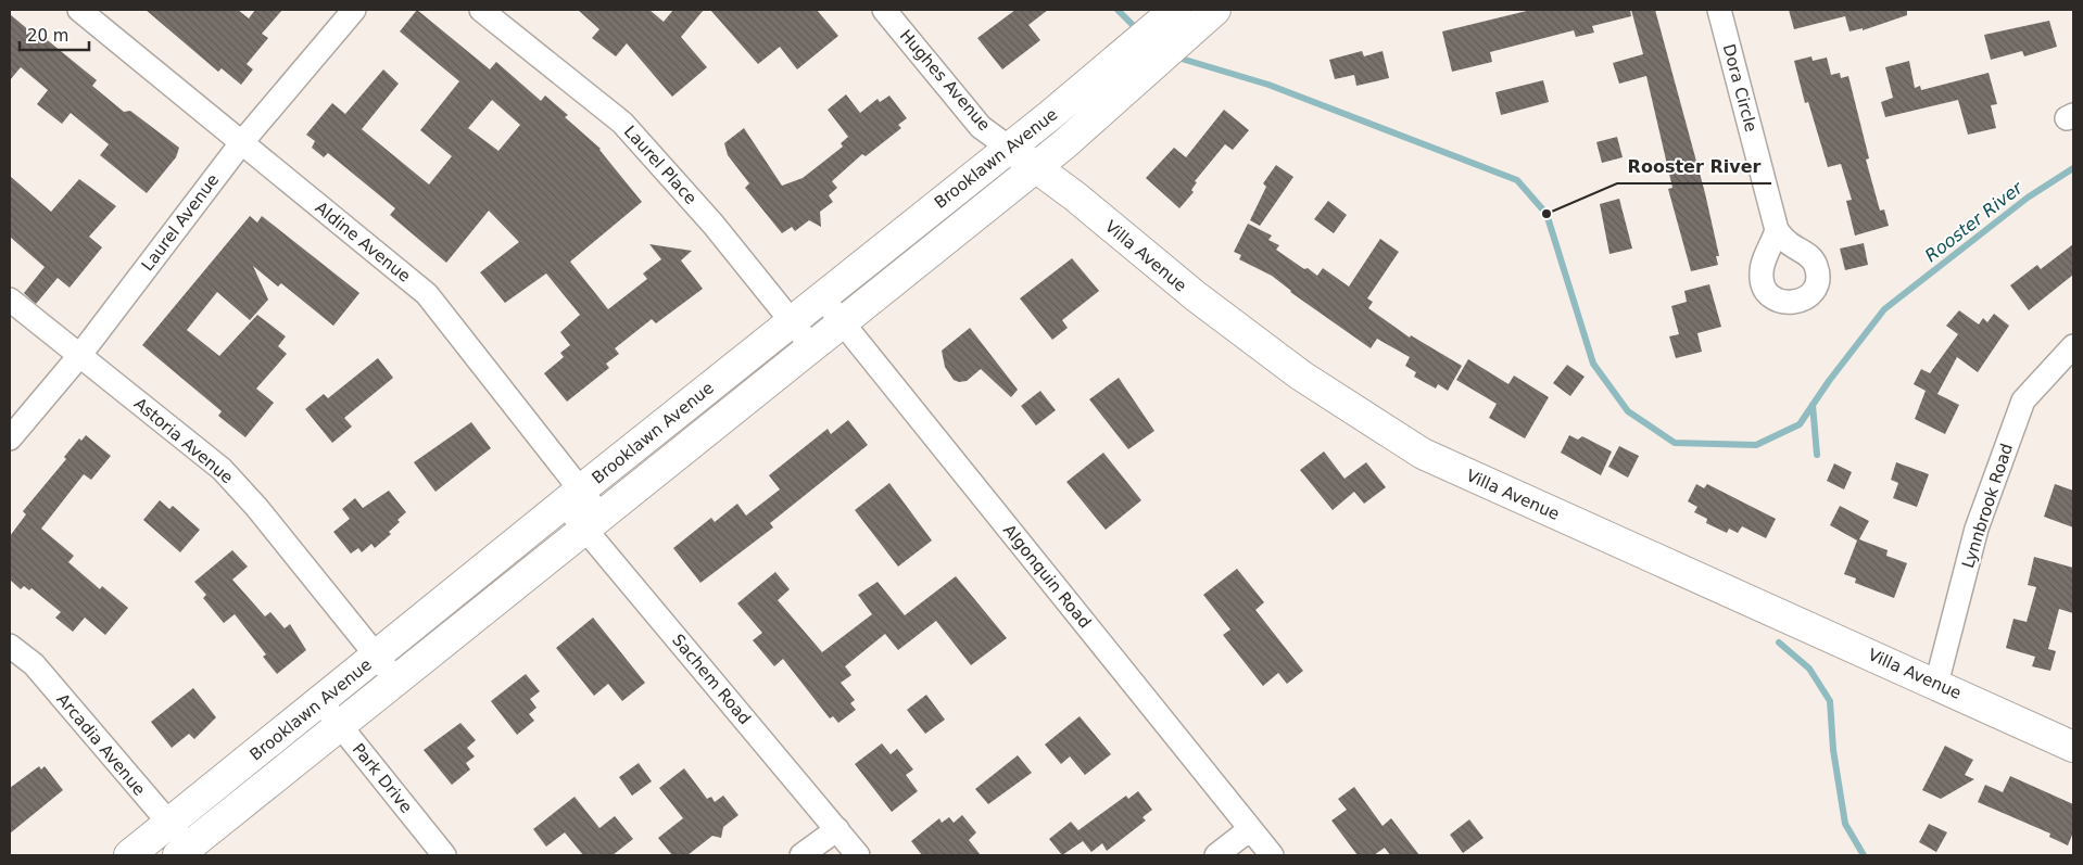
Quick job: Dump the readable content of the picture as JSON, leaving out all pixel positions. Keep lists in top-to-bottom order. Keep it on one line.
{"streets":{"main road":["Brooklawn Avenue","Villa Avenue"],"street":["Hughes Avenue","Dora Circle","Laurel Place","Laurel Avenue","Aldine Avenue","Astoria Avenue","Lynnbrook Road","Algonquin Road","Sachem Road","Arcadia Avenue","Park Drive"]},"crossings":[["Hughes Avenue","Brooklawn Avenue"],["Hughes Avenue","Villa Avenue"],["Brooklawn Avenue","Laurel Place"],["Brooklawn Avenue","Aldine Avenue"],["Brooklawn Avenue","Villa Avenue"],["Brooklawn Avenue","Astoria Avenue"],["Brooklawn Avenue","Algonquin Road"],["Brooklawn Avenue","Sachem Road"],["Brooklawn Avenue","Arcadia Avenue"],["Brooklawn Avenue","Park Drive"],["Laurel Avenue","Aldine Avenue"],["Laurel Avenue","Astoria Avenue"],["Aldine Avenue","Sachem Road"],["Villa Avenue","Lynnbrook Road"]],"water":["Rooster River"],"places":["Rooster River"],"scale_bar":"20 m"}
